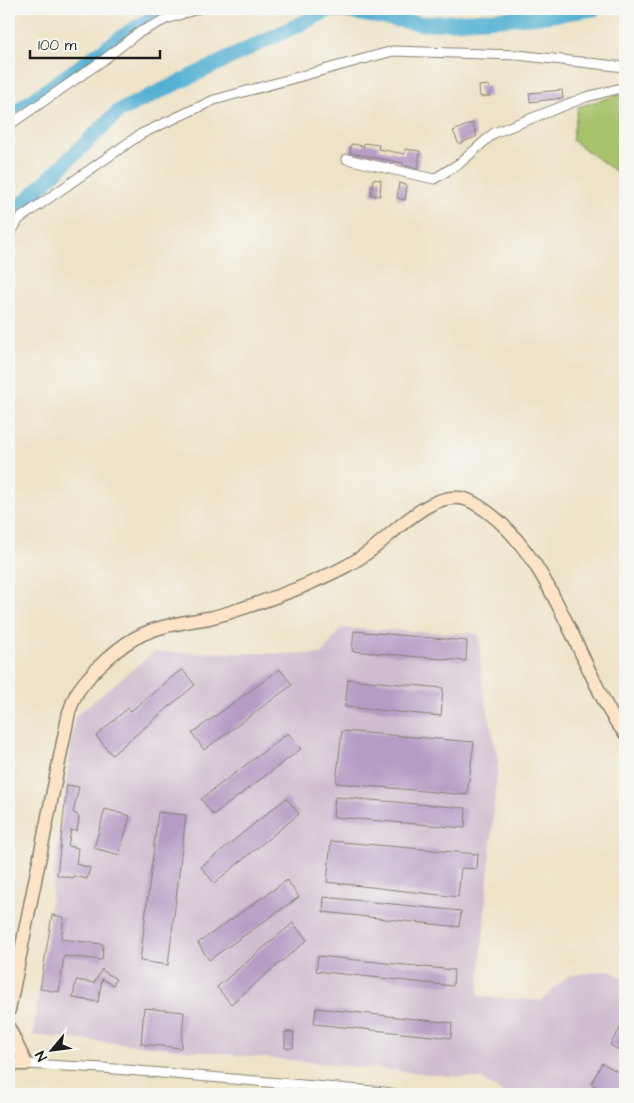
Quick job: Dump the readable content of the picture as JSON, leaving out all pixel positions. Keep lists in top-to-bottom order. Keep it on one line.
{"scale_bar":"100 m","north":"bottom left"}
